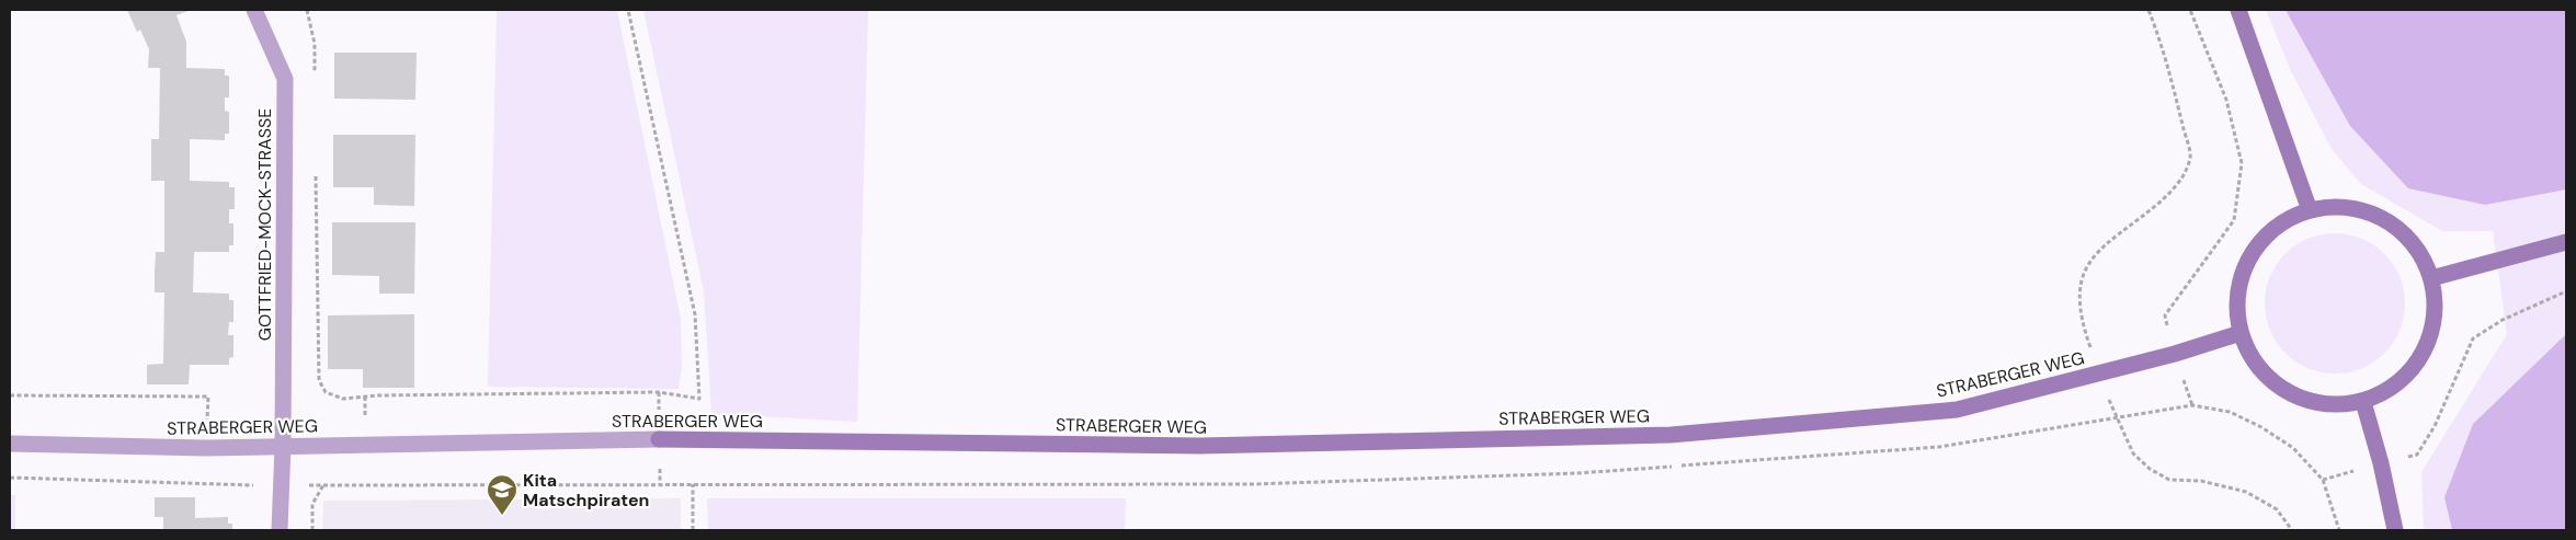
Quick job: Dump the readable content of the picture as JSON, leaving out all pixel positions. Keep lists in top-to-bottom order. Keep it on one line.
{"streets":{"main road":["STRABERGER WEG"],"street":["GOTTFRIED-MOCK-STRASSE"]},"crossings":[["GOTTFRIED-MOCK-STRASSE","STRABERGER WEG"]],"places":{"school or university":["Kita Matschpiraten"]}}
